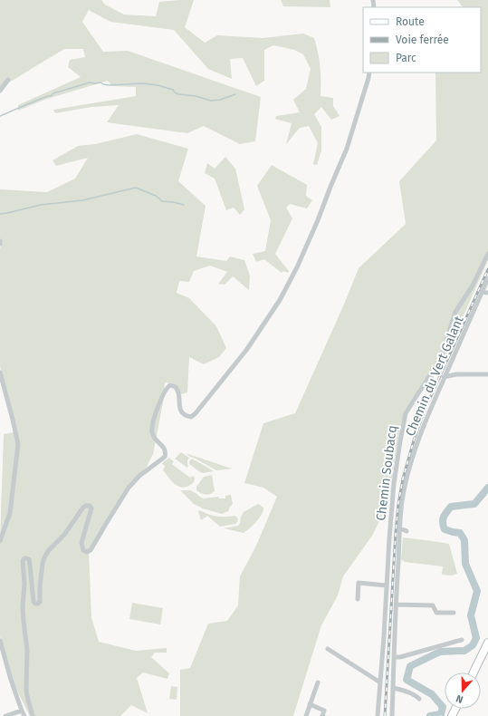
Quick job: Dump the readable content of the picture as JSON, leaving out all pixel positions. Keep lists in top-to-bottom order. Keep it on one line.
{"streets":{"street":["Chemin du Vert Galant","Chemin Soubacq"]},"legend":["Route","Voie ferrée","Parc"],"north":"bottom"}
